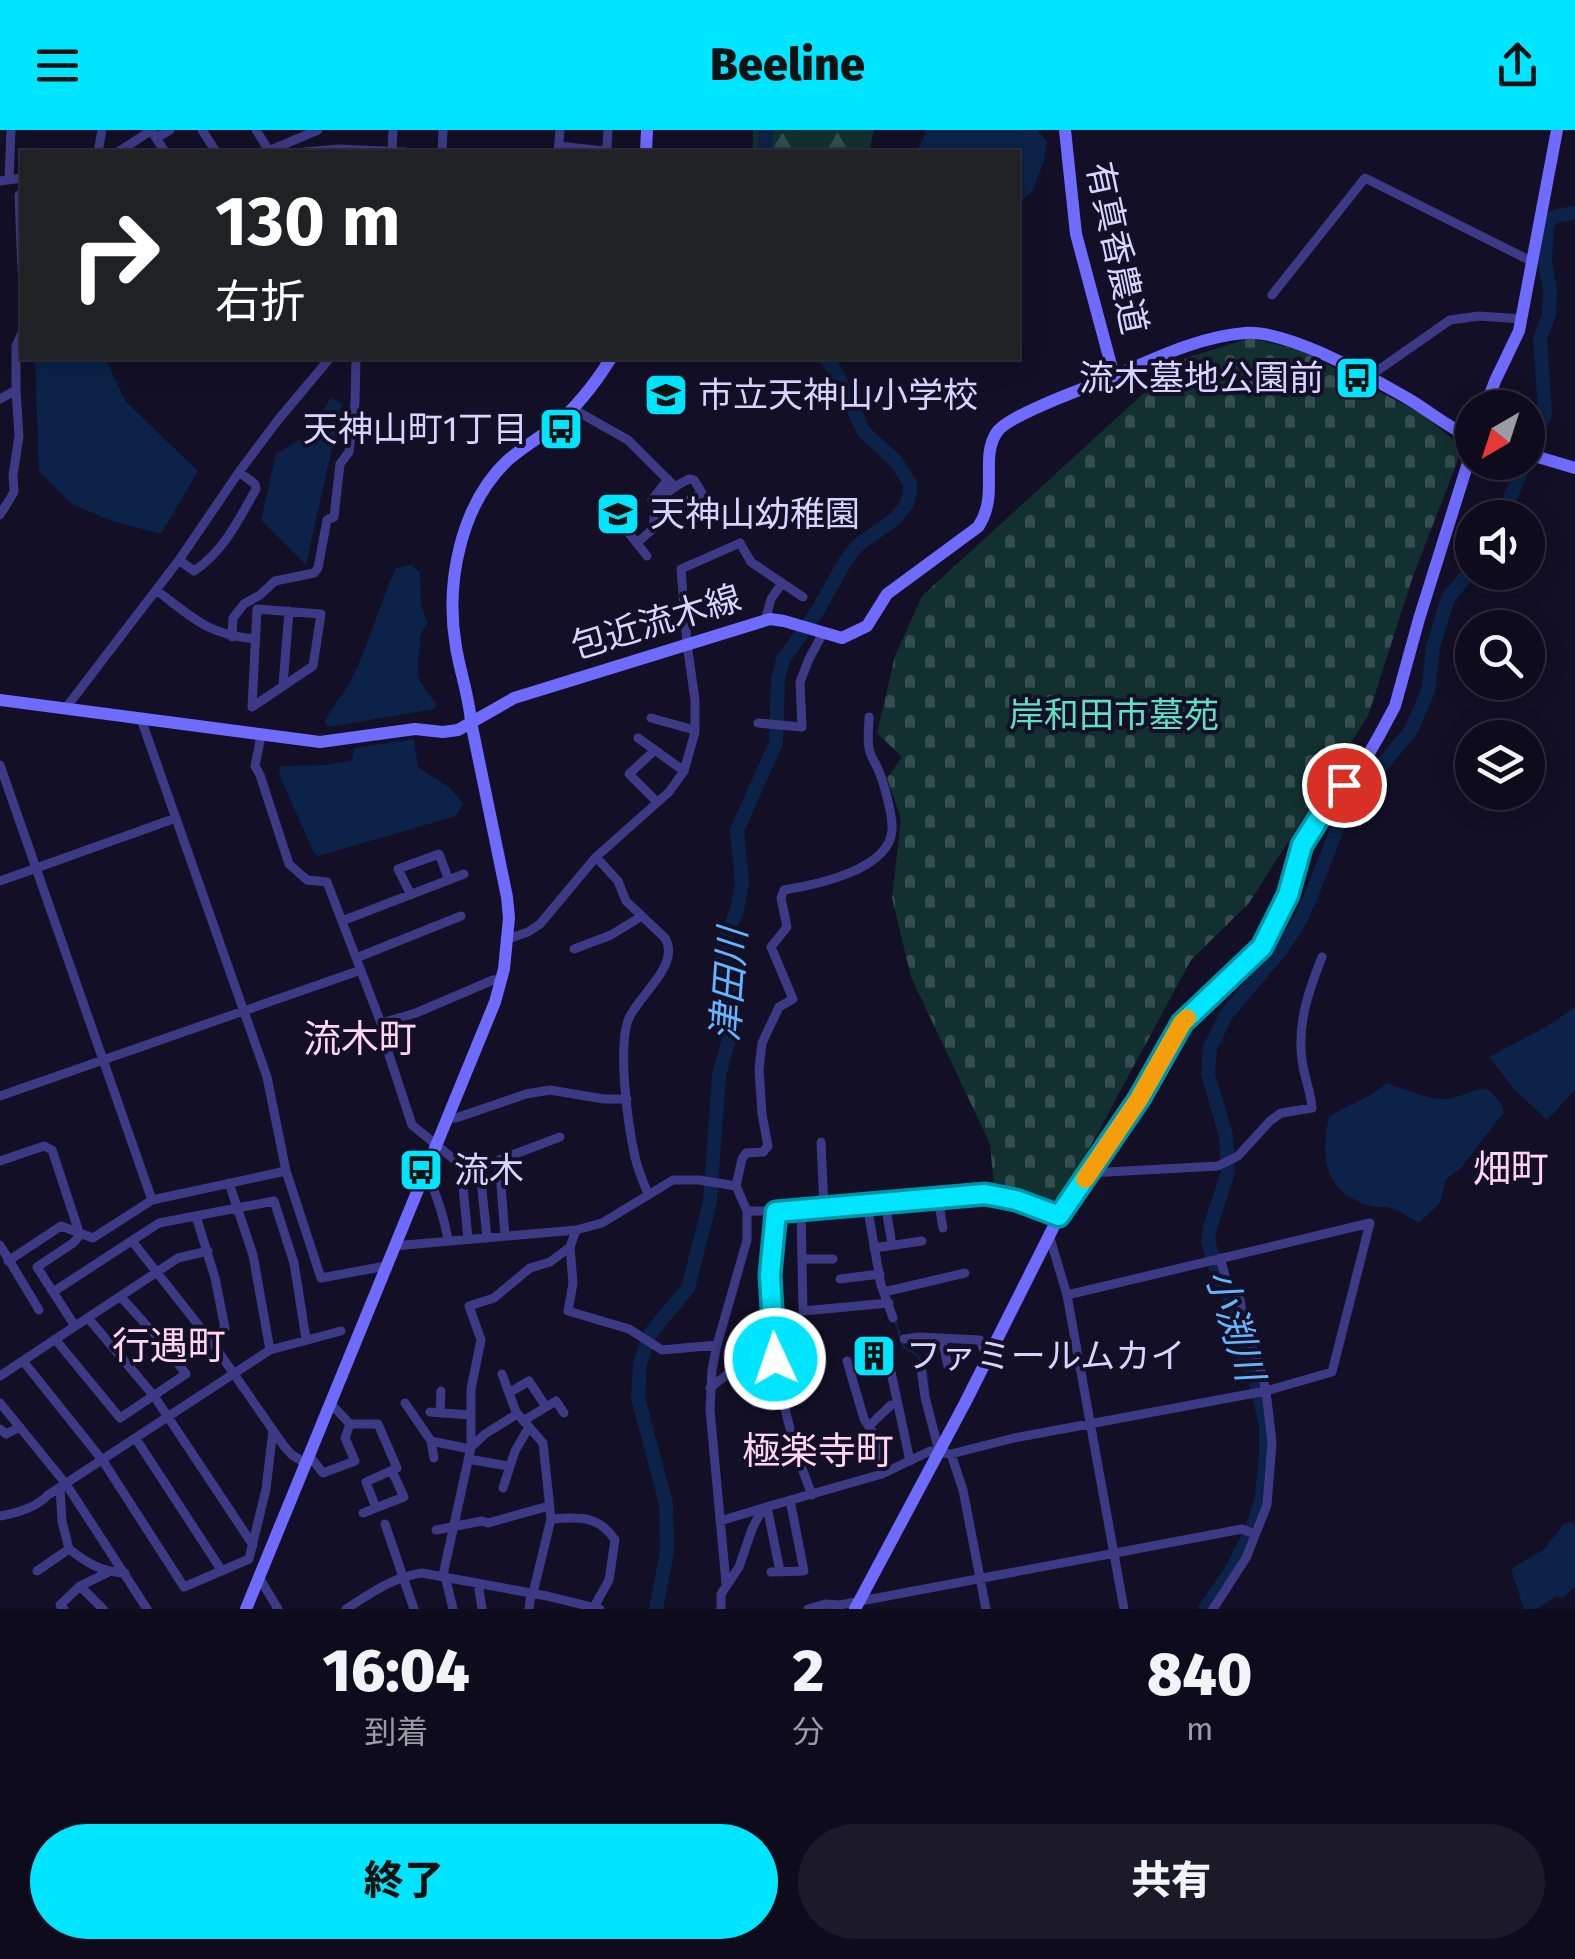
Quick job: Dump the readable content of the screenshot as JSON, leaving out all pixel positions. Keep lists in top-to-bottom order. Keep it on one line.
{"streets":{"street":["有真香農道","包近流木線"]},"crossings":[["有真香農道","包近流木線"]],"districts":["流木町","畑町","行遇町","極楽寺町"],"water":["津田川","小渕川"],"parks":["岸和田市墓苑"],"places":{"bus stop":["流木墓地公園前","天神山町1丁目","流木"],"school or university":["市立天神山小学校","天神山幼稚園"],"building":["ファミールムカイ"]},"north":"bottom left","page":{"header":"Beeline","turn":["130 m","右折"],"eta":["16:04","到着","2","分","840","m"],"buttons":["終了","共有"]}}
